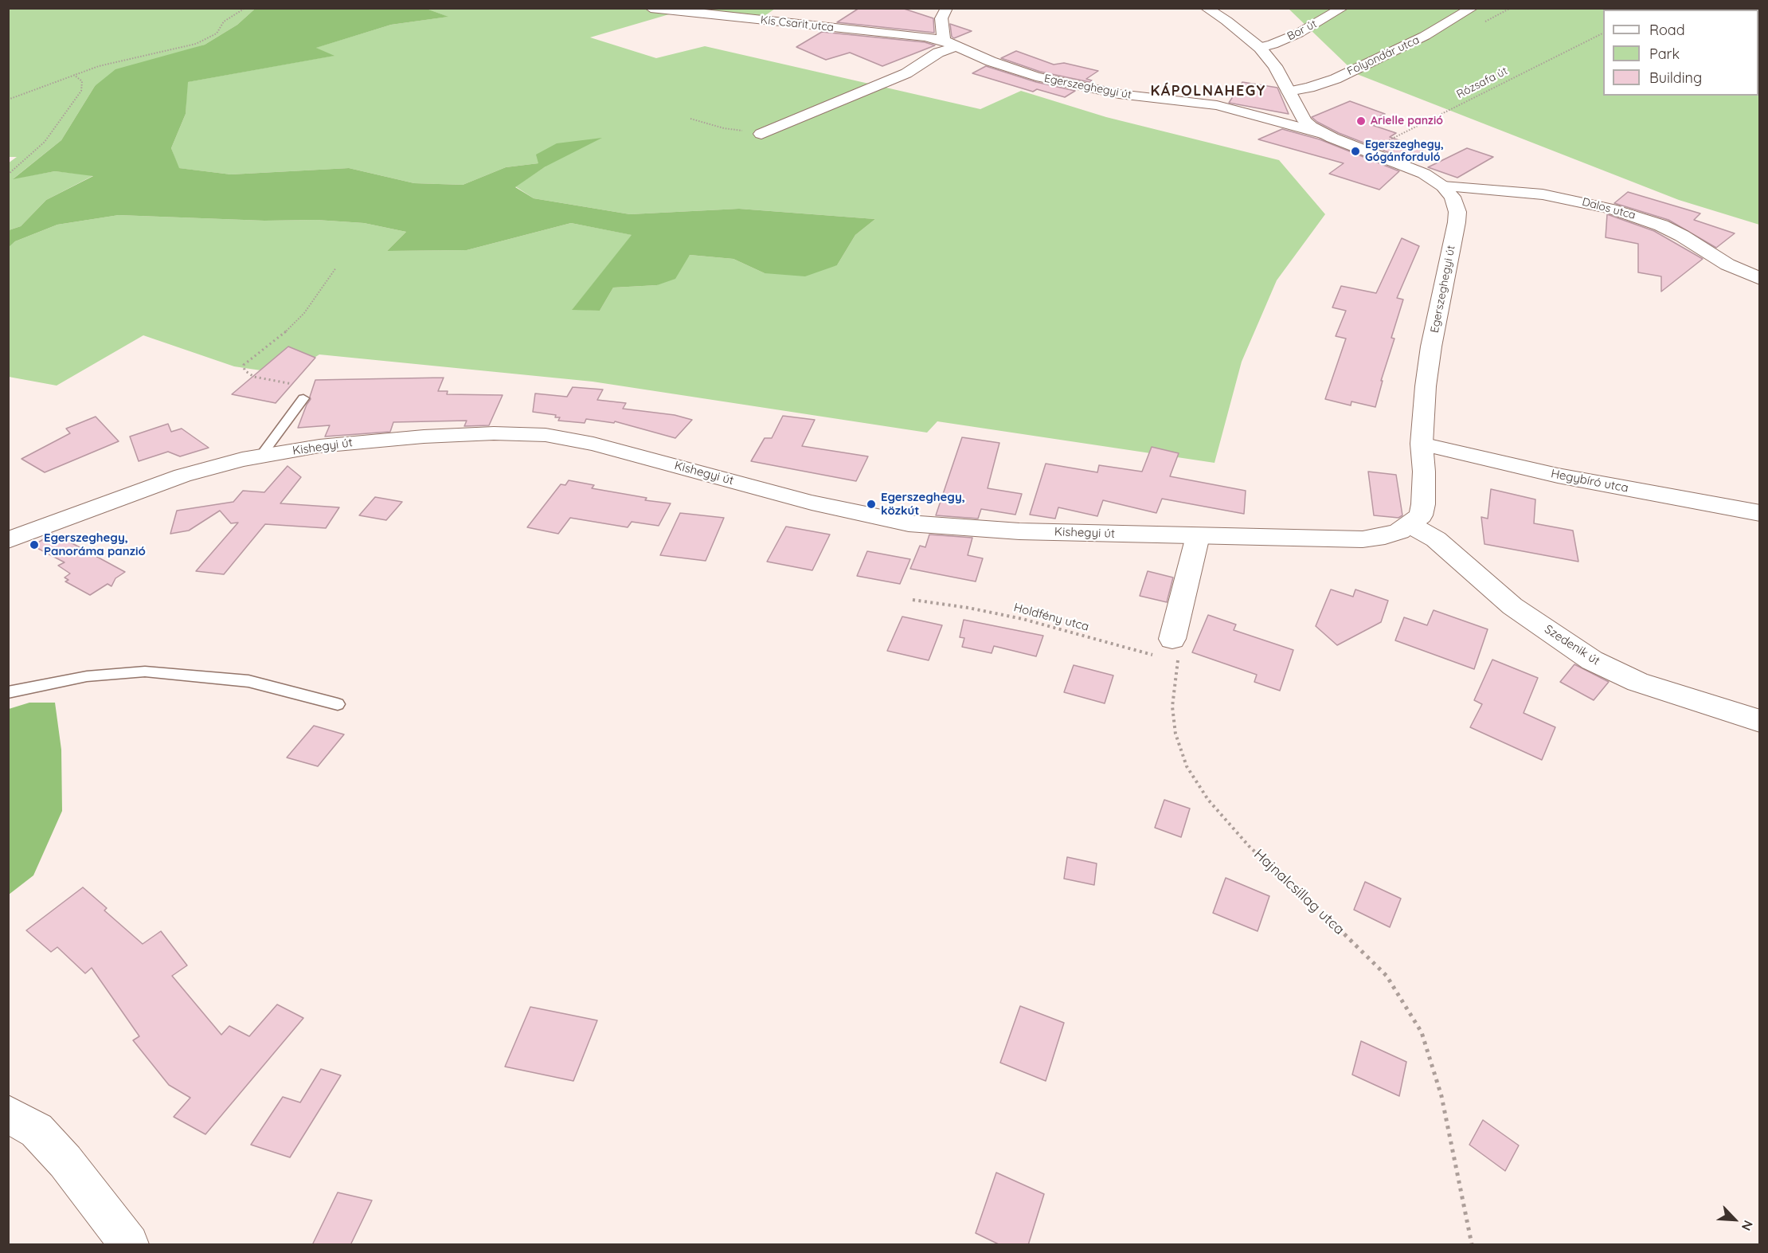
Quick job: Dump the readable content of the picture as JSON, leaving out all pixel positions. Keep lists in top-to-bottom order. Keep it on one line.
{"streets":{"street":["Kis Csarit utca","Bor út","Folyondár utca","Egerszeghegyi út","Dalos utca","Kishegyi út","Hegybíró utca","Szedenik út"],"path":["Rózsafa út","Holdfény utca","Hajnalcsillag utca"]},"crossings":[["Kis Csarit utca","Egerszeghegyi út"],["Bor út","Egerszeghegyi út"],["Folyondár utca","Egerszeghegyi út"],["Rózsafa út","Egerszeghegyi út"],["Egerszeghegyi út","Dalos utca"],["Egerszeghegyi út","Kishegyi út"],["Egerszeghegyi út","Hegybíró utca"],["Egerszeghegyi út","Szedenik út"],["Kishegyi út","Szedenik út"],["Holdfény utca","Hajnalcsillag utca"]],"districts":["KÁPOLNAHEGY"],"places":["Arielle panzió","Egerszeghegy, Gógánforduló","Egerszeghegy, közkút","Egerszeghegy, Panoráma panzió"],"legend":["Road","Park","Building"],"north":"bottom right"}
